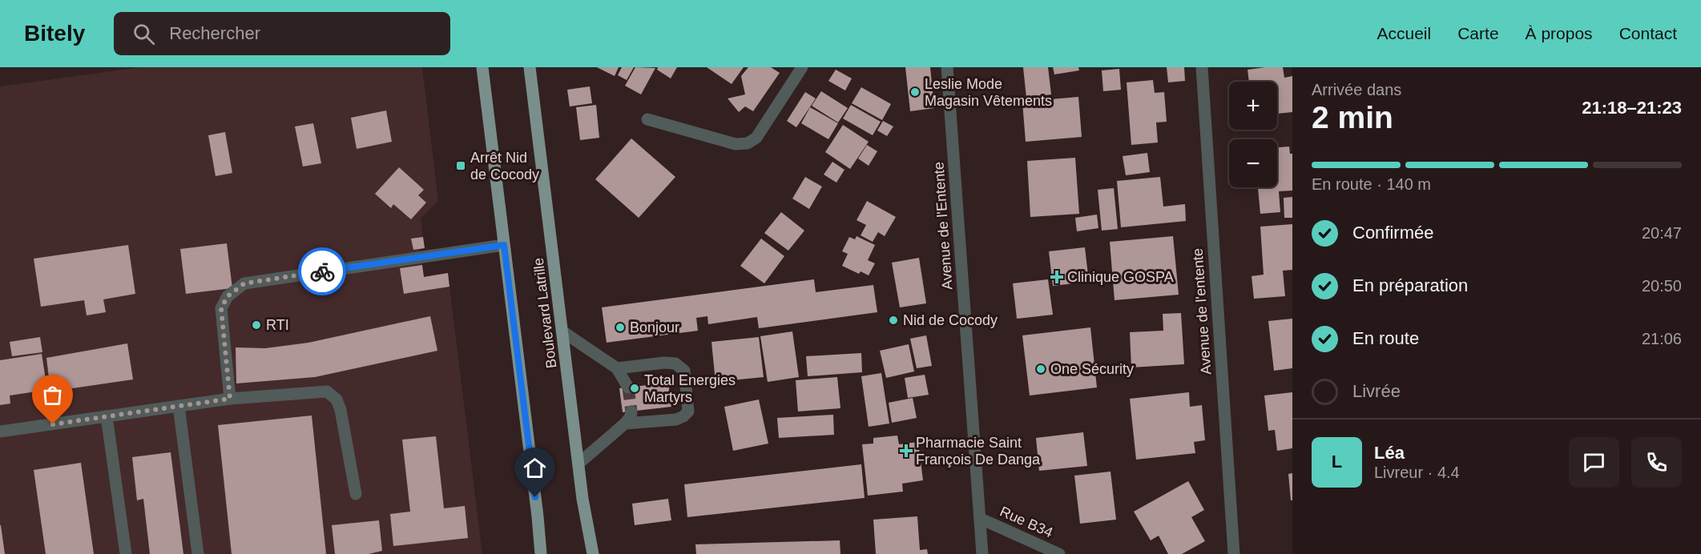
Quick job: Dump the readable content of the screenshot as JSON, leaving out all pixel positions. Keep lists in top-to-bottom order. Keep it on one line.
{"streets":{"main road":["Boulevard Latrille"],"street":["Avenue de l'Entente","Avenue de l'entente","Rue B34"]},"crossings":[["Avenue de l'Entente","Rue B34"]],"places":{"other":["Leslie Mode Magasin Vêtements","Nid de Cocody","RTI","Bonjour","One Sécurity","Total Energies Martyrs"],"transit":["Arrêt Nid de Cocody"],"health":["Clinique GOSPA","Pharmacie Saint François De Danga"]},"page":{"header":"Bitely","search":"Rechercher","nav":["Accueil","Carte","À propos","Contact"],"heading":["2 min","Arrivée dans","21:18–21:23"],"panel":["Léa","Livreur · 4.4"],"map_buttons":["+","−"],"bar":"En route · 140 m","list":[["Confirmée","20:47"],["En préparation","20:50"],["En route","21:06"],"Livrée"],"round":"L"}}
